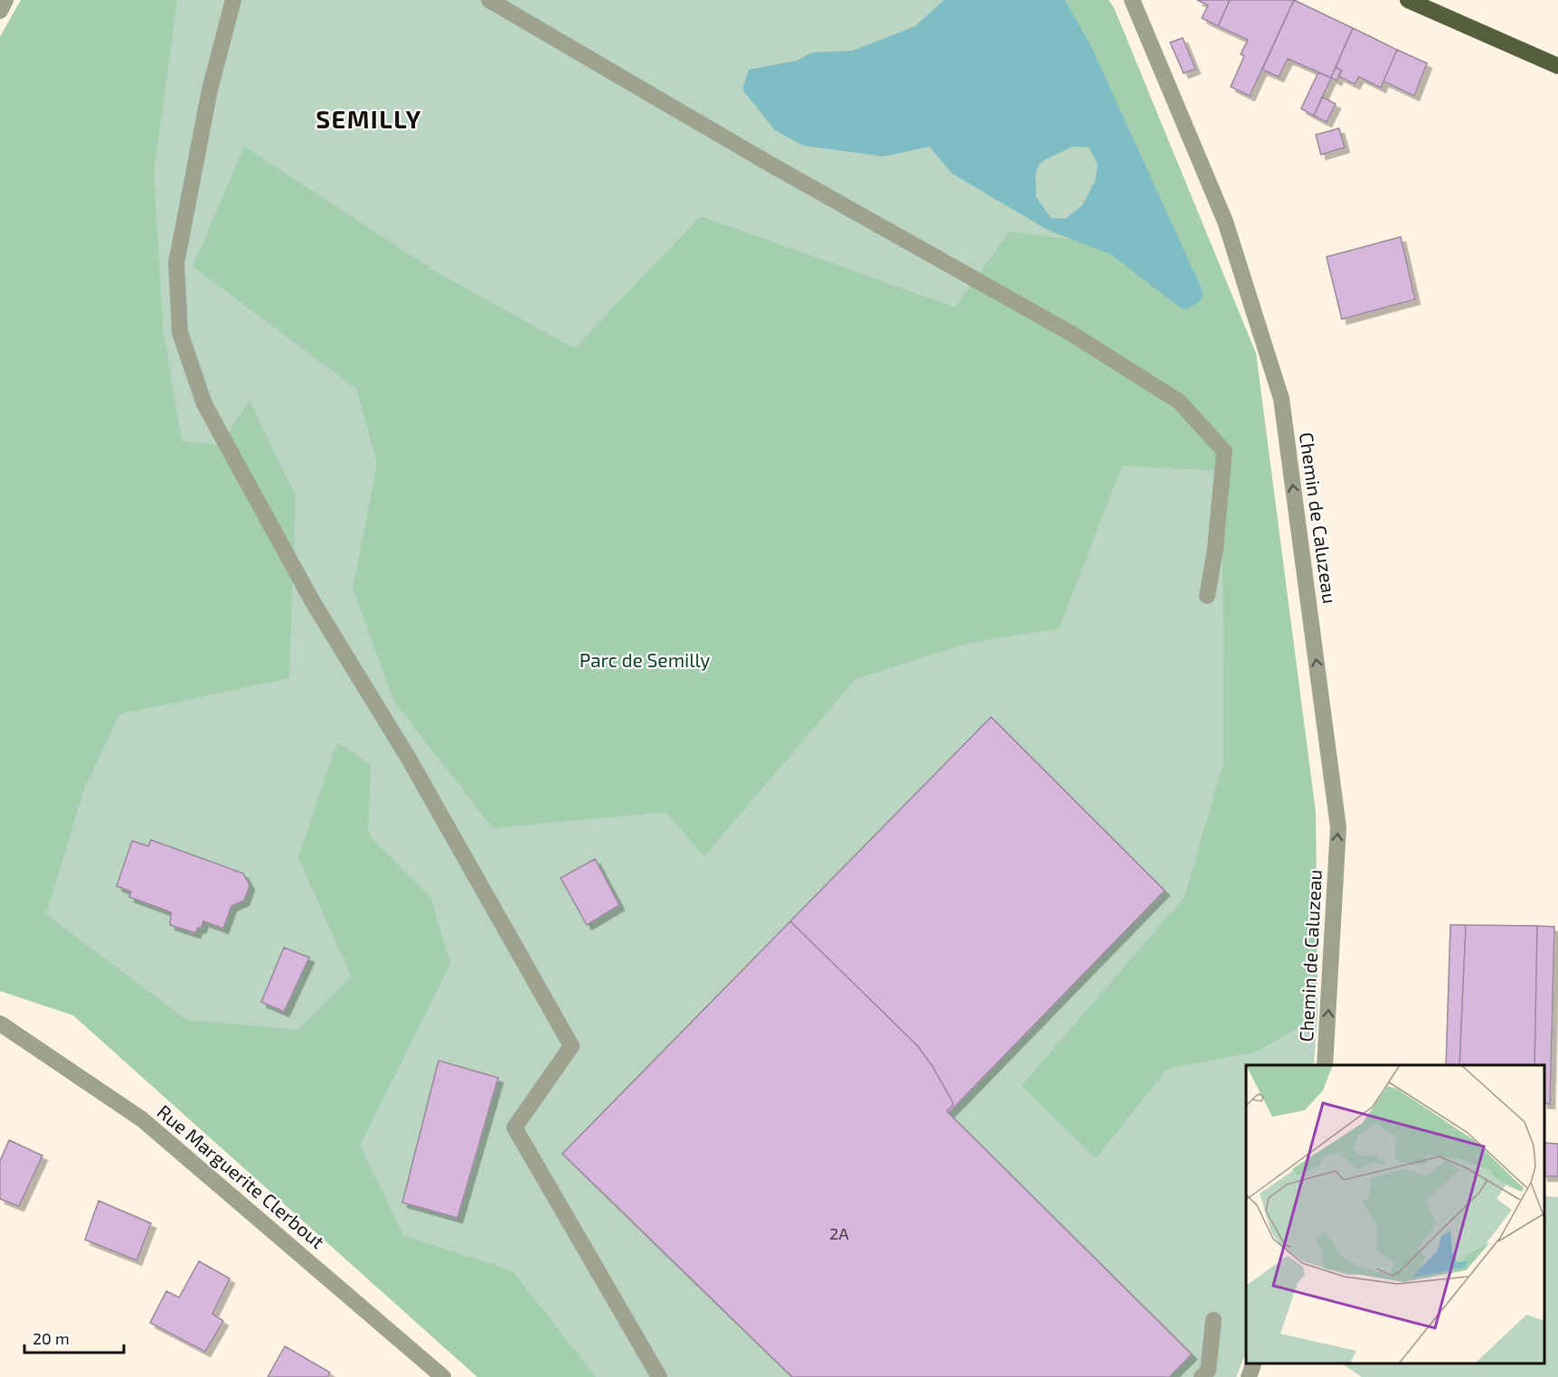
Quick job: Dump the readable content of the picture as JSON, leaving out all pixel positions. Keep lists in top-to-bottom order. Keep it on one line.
{"streets":{"street":["Chemin de Caluzeau","Rue Marguerite Clerbout"]},"one_way":["Chemin de Caluzeau"],"districts":["SEMILLY"],"parks":["Parc de Semilly"],"house_numbers":["2A"],"scale_bar":"20 m"}
